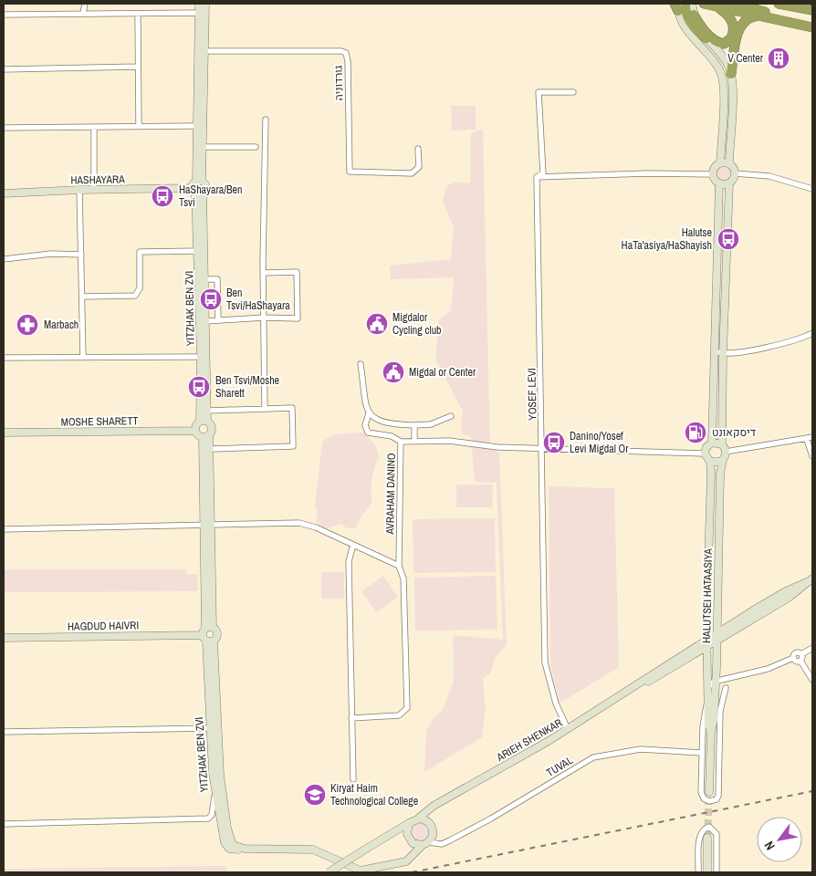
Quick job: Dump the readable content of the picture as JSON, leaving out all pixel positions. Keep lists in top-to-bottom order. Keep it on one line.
{"streets":{"street":["גורדוניה","HASHAYARA","YITZHAK BEN ZVI","YOSEF LEVI","MOSHE SHARETT","AVRAHAM DANINO","HALUTSEI HATAASIYA","HAGDUD HAIVRI","ARIEH SHENKAR","TUVAL"]},"crossings":[["HASHAYARA","YITZHAK BEN ZVI"],["YITZHAK BEN ZVI","HAGDUD HAIVRI"],["YITZHAK BEN ZVI","ARIEH SHENKAR"],["YITZHAK BEN ZVI","TUVAL"],["YOSEF LEVI","AVRAHAM DANINO"],["YOSEF LEVI","ARIEH SHENKAR"],["AVRAHAM DANINO","HALUTSEI HATAASIYA"],["HALUTSEI HATAASIYA","ARIEH SHENKAR"],["ARIEH SHENKAR","TUVAL"]],"places":{"building":["V Center"],"bus stop":["HaShayara/Ben Tsvi","Halutse HaTa'asiya/HaShayish","Ben Tsvi/HaShayara","Ben Tsvi/Moshe Sharett","Danino/Yosef Levi Migdal Or"],"public building":["Migdalor Cycling club","Migdal or Center"],"pharmacy":["Marbach"],"fuel station":["דיסקאונט"],"school or university":["Kiryat Haim Technological College"]},"north":"bottom left"}
